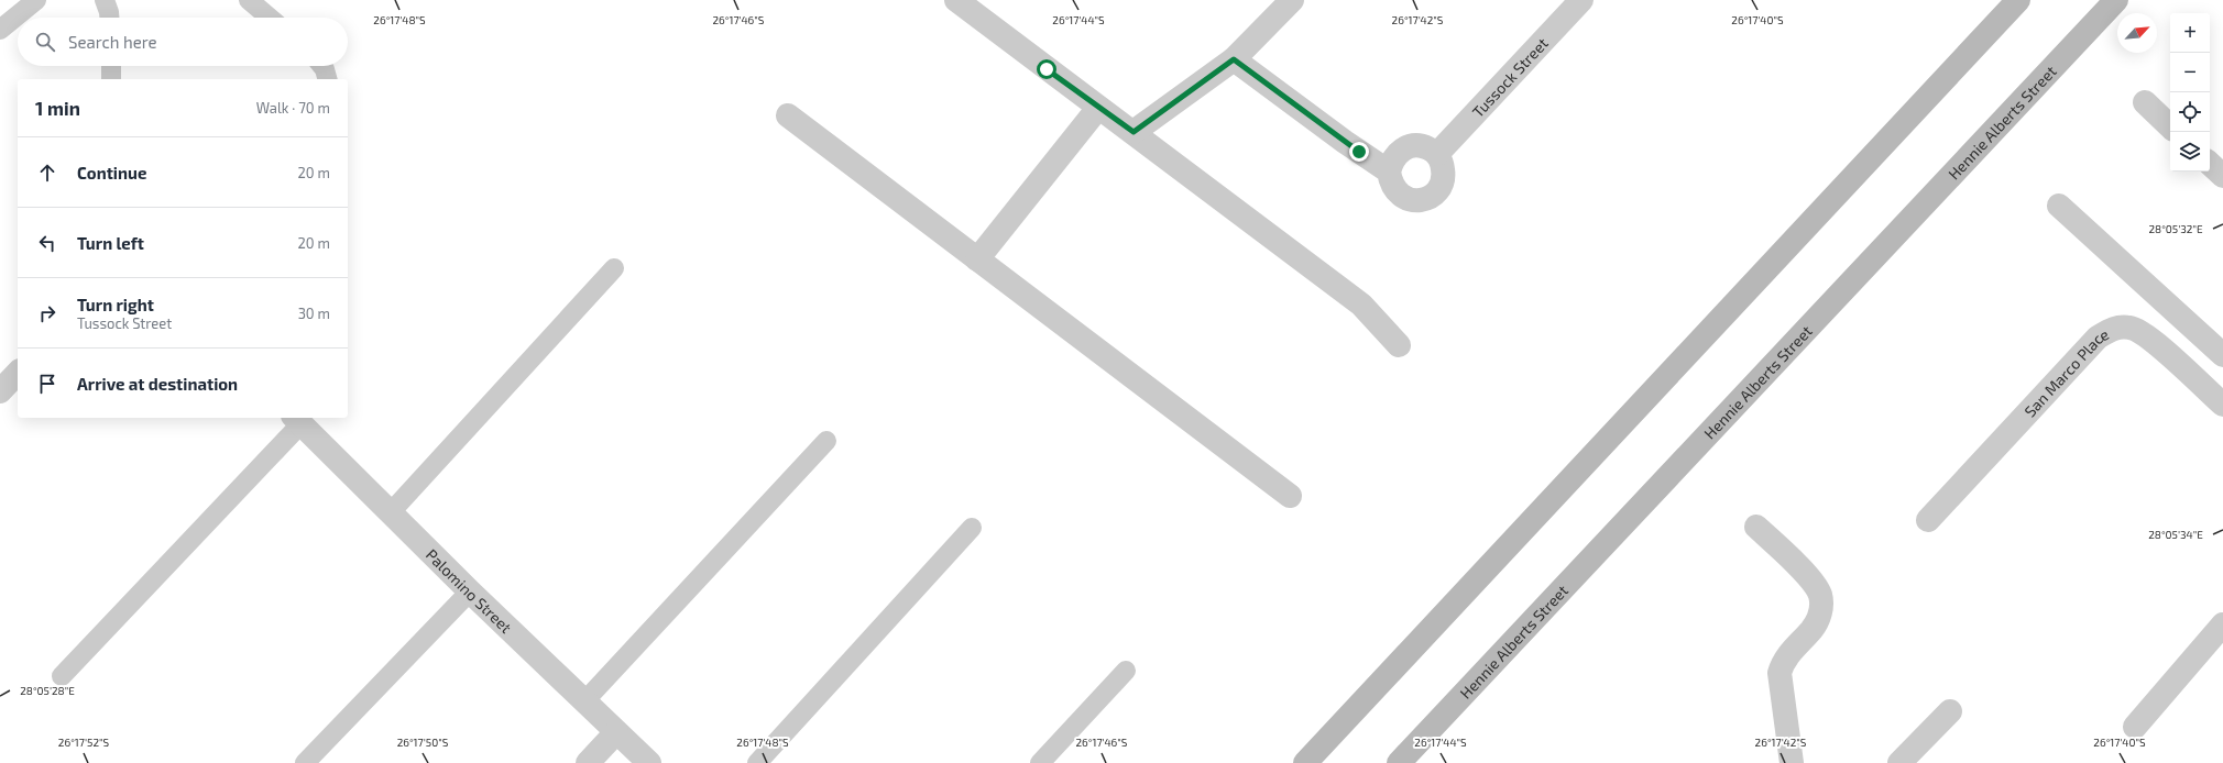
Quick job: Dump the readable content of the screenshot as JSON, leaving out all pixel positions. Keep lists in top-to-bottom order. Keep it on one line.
{"streets":{"street":["Tussock Street","Hennie Alberts Street","San Marco Place","Palomino Street"]},"north":"top right","page":{"map_buttons":["+","−"],"search":"Search here","heading":["1 min","Walk · 70 m"],"list":[["Continue","20 m"],["Turn left","20 m"],["Turn right","Tussock Street","30 m"],"Arrive at destination"]},"coordinates":["26°17'48\"S","26°17'46\"S","26°17'44\"S","26°17'42\"S","26°17'40\"S","28°05'32\"E","28°05'34\"E","28°05'28\"E","26°17'52\"S","26°17'50\"S"]}
